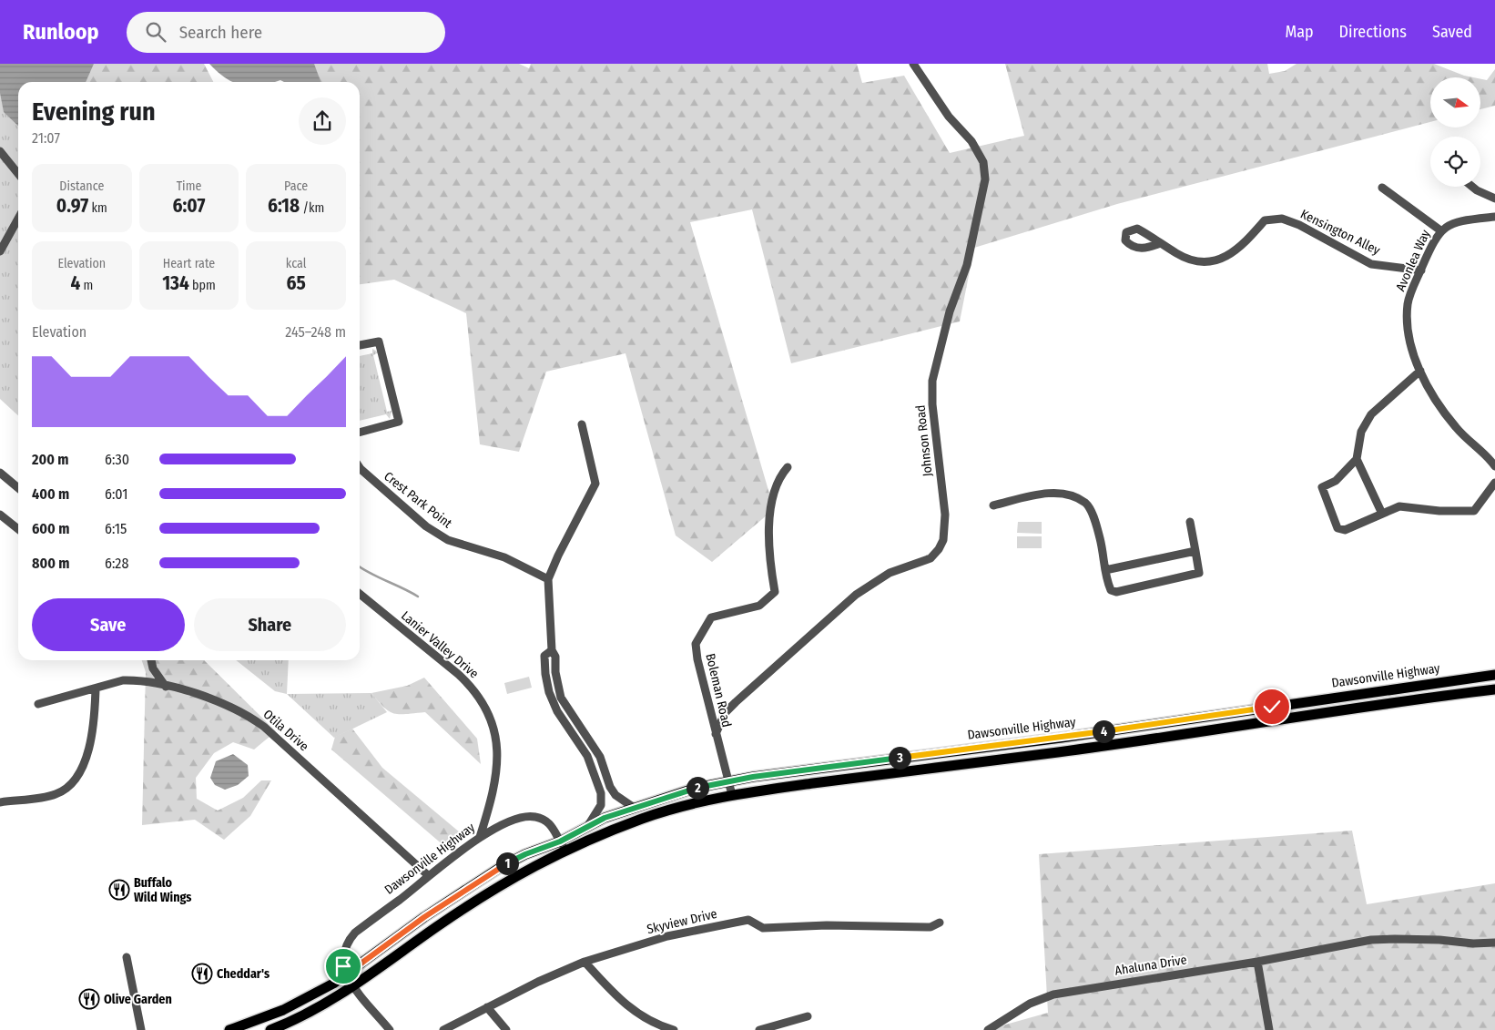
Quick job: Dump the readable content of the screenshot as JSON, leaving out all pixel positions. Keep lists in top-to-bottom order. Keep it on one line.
{"streets":{"main road":["Dawsonville Highway"],"street":["Kensington Alley","Avonlea Way","Johnson Road","Crest Park Point","Lanier Valley Drive","Boleman Road","Otila Drive","Skyview Drive","Ahaluna Drive"]},"crossings":[["Kensington Alley","Avonlea Way"],["Johnson Road","Boleman Road"],["Lanier Valley Drive","Dawsonville Highway"],["Dawsonville Highway","Boleman Road"],["Dawsonville Highway","Otila Drive"]],"places":{"restaurant":["Buffalo Wild Wings","Cheddar's","Olive Garden"]},"north":"right","page":{"header":"Runloop","search":"Search here","nav":["Map","Directions","Saved"],"heading":["Evening run","21:07"],"stats":[["Distance","0.97 km"],["Time","6:07"],["Pace","6:18 /km"],["Elevation","4 m"],["Heart rate","134 bpm"],["kcal","65"]],"chart":["Elevation","245–248 m"],"list":[{"name":"200 m","note":"6:30"},{"name":"400 m","note":"6:01"},{"name":"600 m","note":"6:15"},{"name":"800 m","note":"6:28"}],"buttons":["Save","Share"],"pins":["4","3","2","1"]}}
